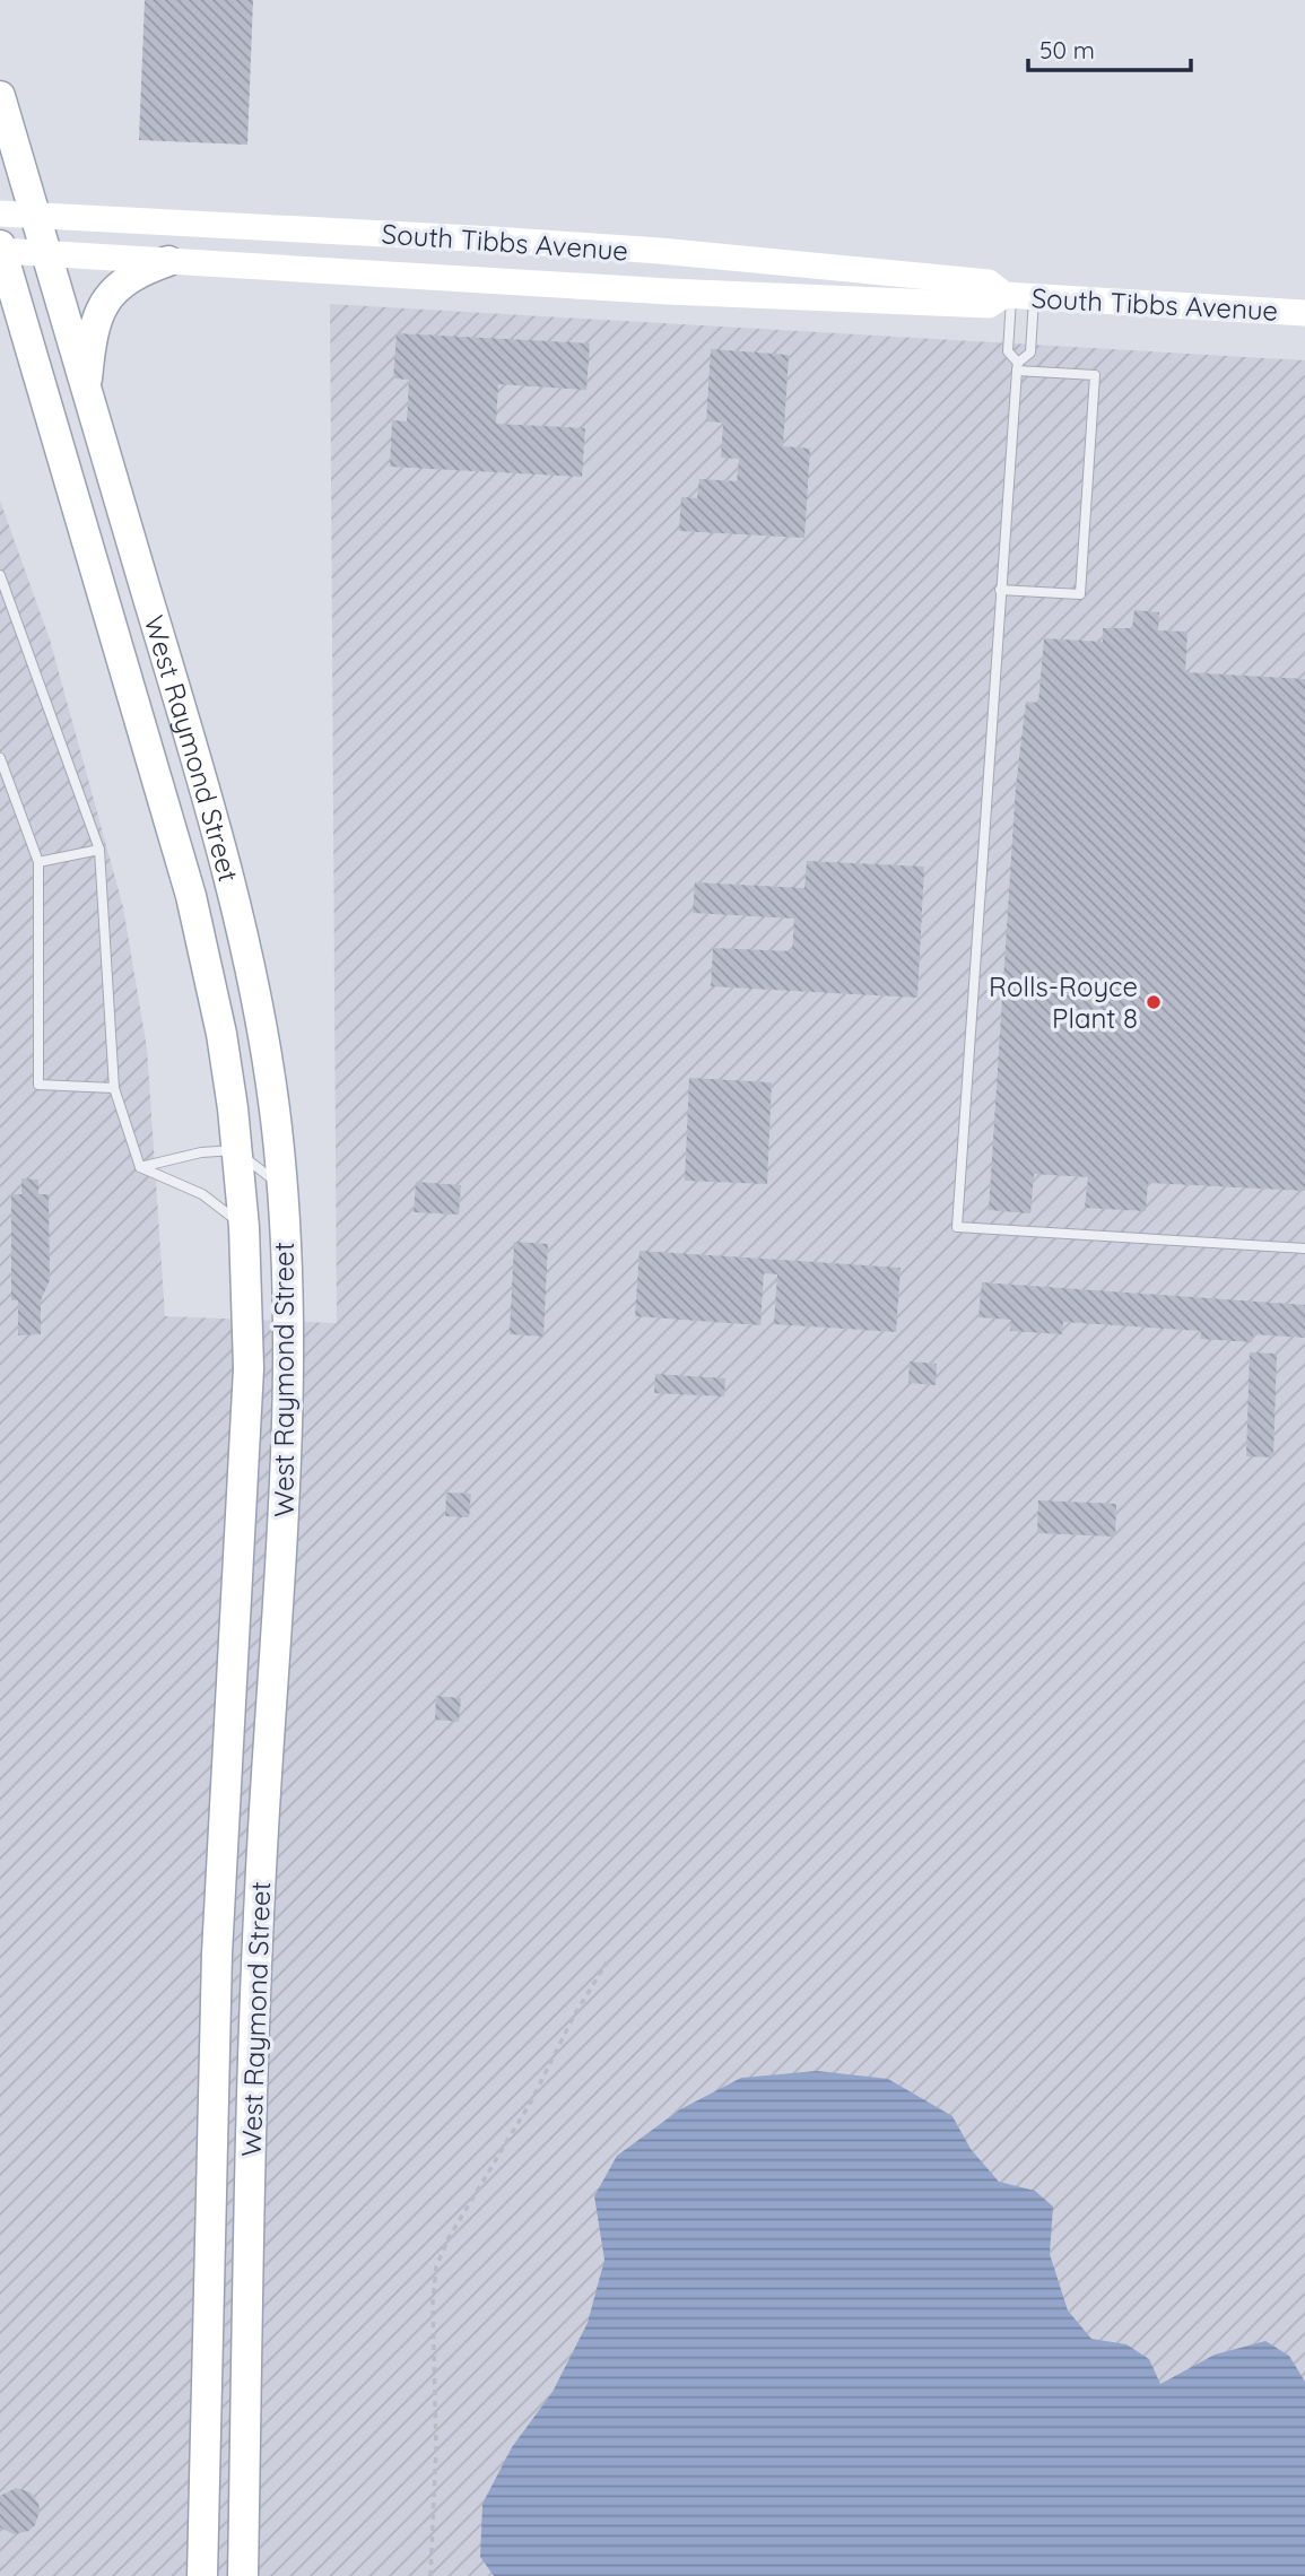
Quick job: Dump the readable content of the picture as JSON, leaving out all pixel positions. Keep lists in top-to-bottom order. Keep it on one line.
{"streets":{"main road":["South Tibbs Avenue","West Raymond Street"]},"crossings":[["South Tibbs Avenue","West Raymond Street"]],"places":["Rolls-Royce Plant 8"],"scale_bar":"50 m"}
